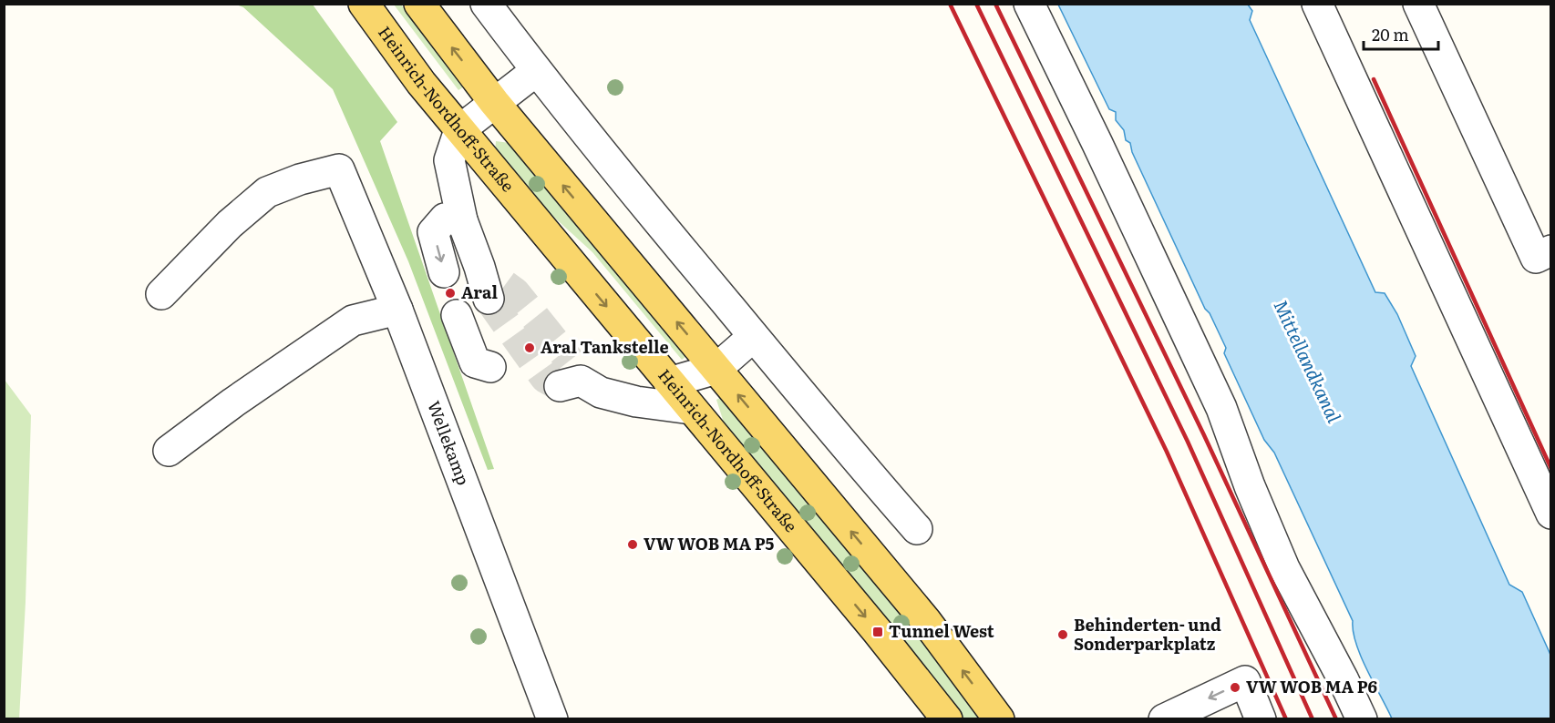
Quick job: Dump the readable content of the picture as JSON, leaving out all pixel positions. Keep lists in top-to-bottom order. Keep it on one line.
{"streets":{"main road":["Heinrich-Nordhoff-Straße"],"street":["Wellekamp"]},"water":["Mittellandkanal"],"places":{"other":["Aral","Aral Tankstelle","VW WOB MA P5","Behinderten- und Sonderparkplatz","VW WOB MA P6"],"transit":["Tunnel West"]},"scale_bar":"20 m"}
